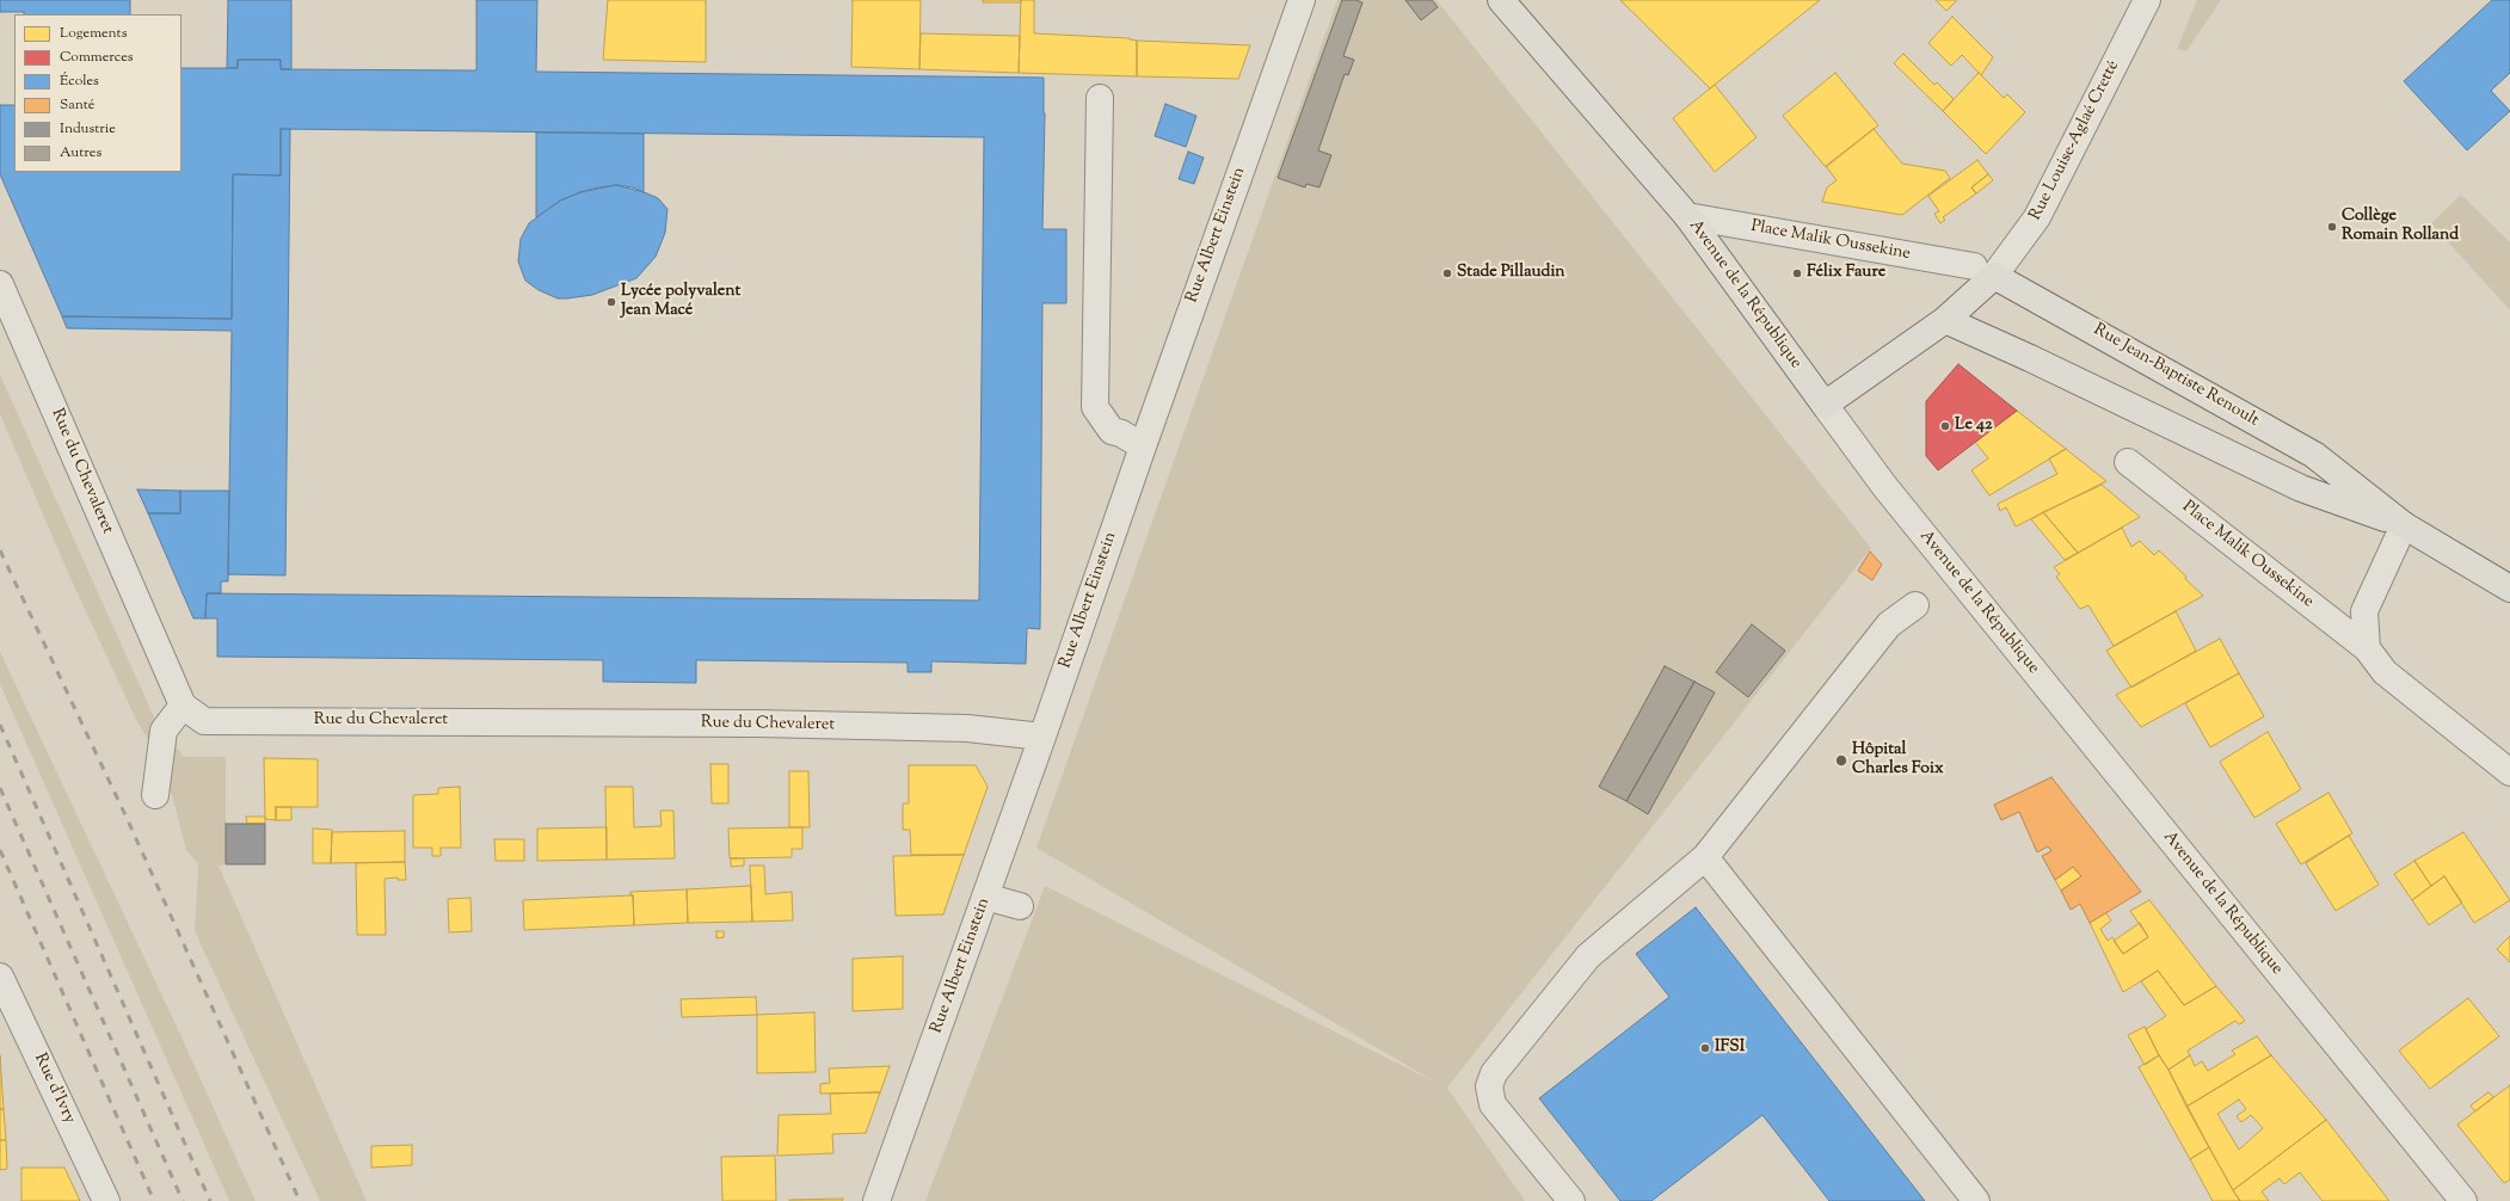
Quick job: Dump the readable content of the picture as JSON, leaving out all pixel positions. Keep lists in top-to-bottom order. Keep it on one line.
{"streets":{"main road":["Avenue de la République","Rue Jean-Baptiste Renoult"],"street":["Rue Louise-Aglaé Cretté","Rue Albert Einstein","Place Malik Oussekine","Rue du Chevaleret","Rue d'Ivry"]},"crossings":[["Rue Louise-Aglaé Cretté","Place Malik Oussekine"],["Rue Louise-Aglaé Cretté","Rue Jean-Baptiste Renoult"],["Rue Albert Einstein","Rue du Chevaleret"],["Place Malik Oussekine","Avenue de la République"],["Place Malik Oussekine","Rue Jean-Baptiste Renoult"]],"places":["Collège Romain Rolland","Stade Pillaudin","Félix Faure","Lycée polyvalent Jean Macé","Le 42","Hôpital Charles Foix","IFSI"],"legend":["Logements","Commerces","Écoles","Santé","Industrie","Autres"]}
